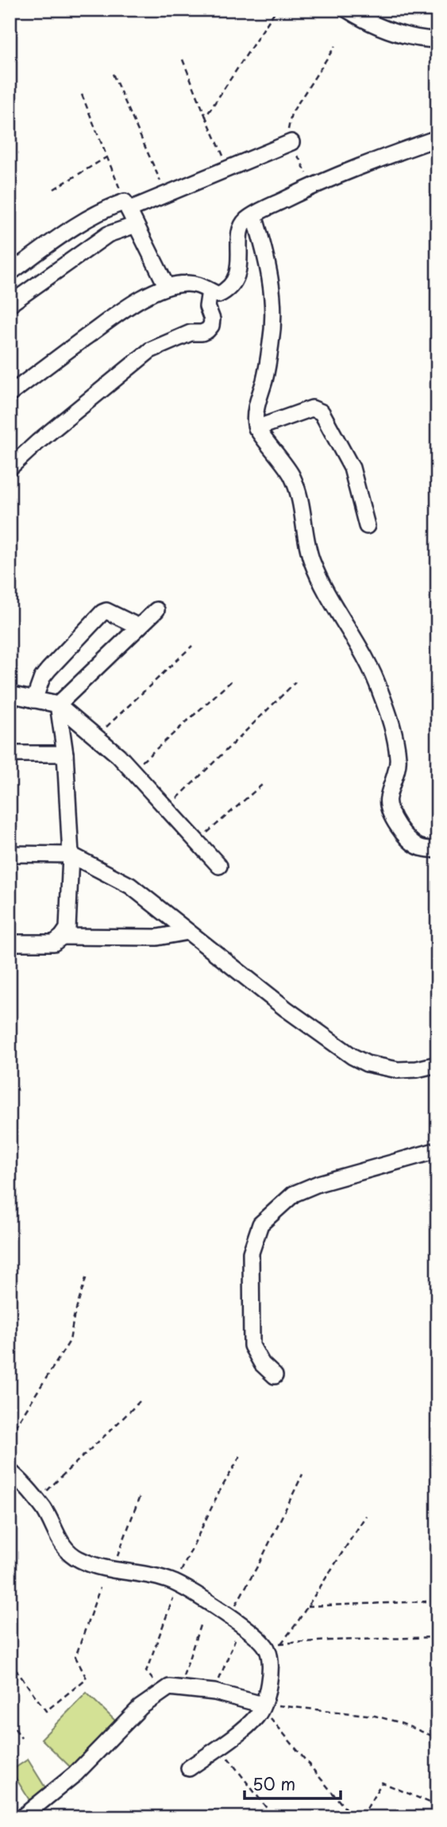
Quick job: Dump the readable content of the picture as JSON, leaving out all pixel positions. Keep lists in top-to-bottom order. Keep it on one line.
{"scale_bar":"50 m"}
